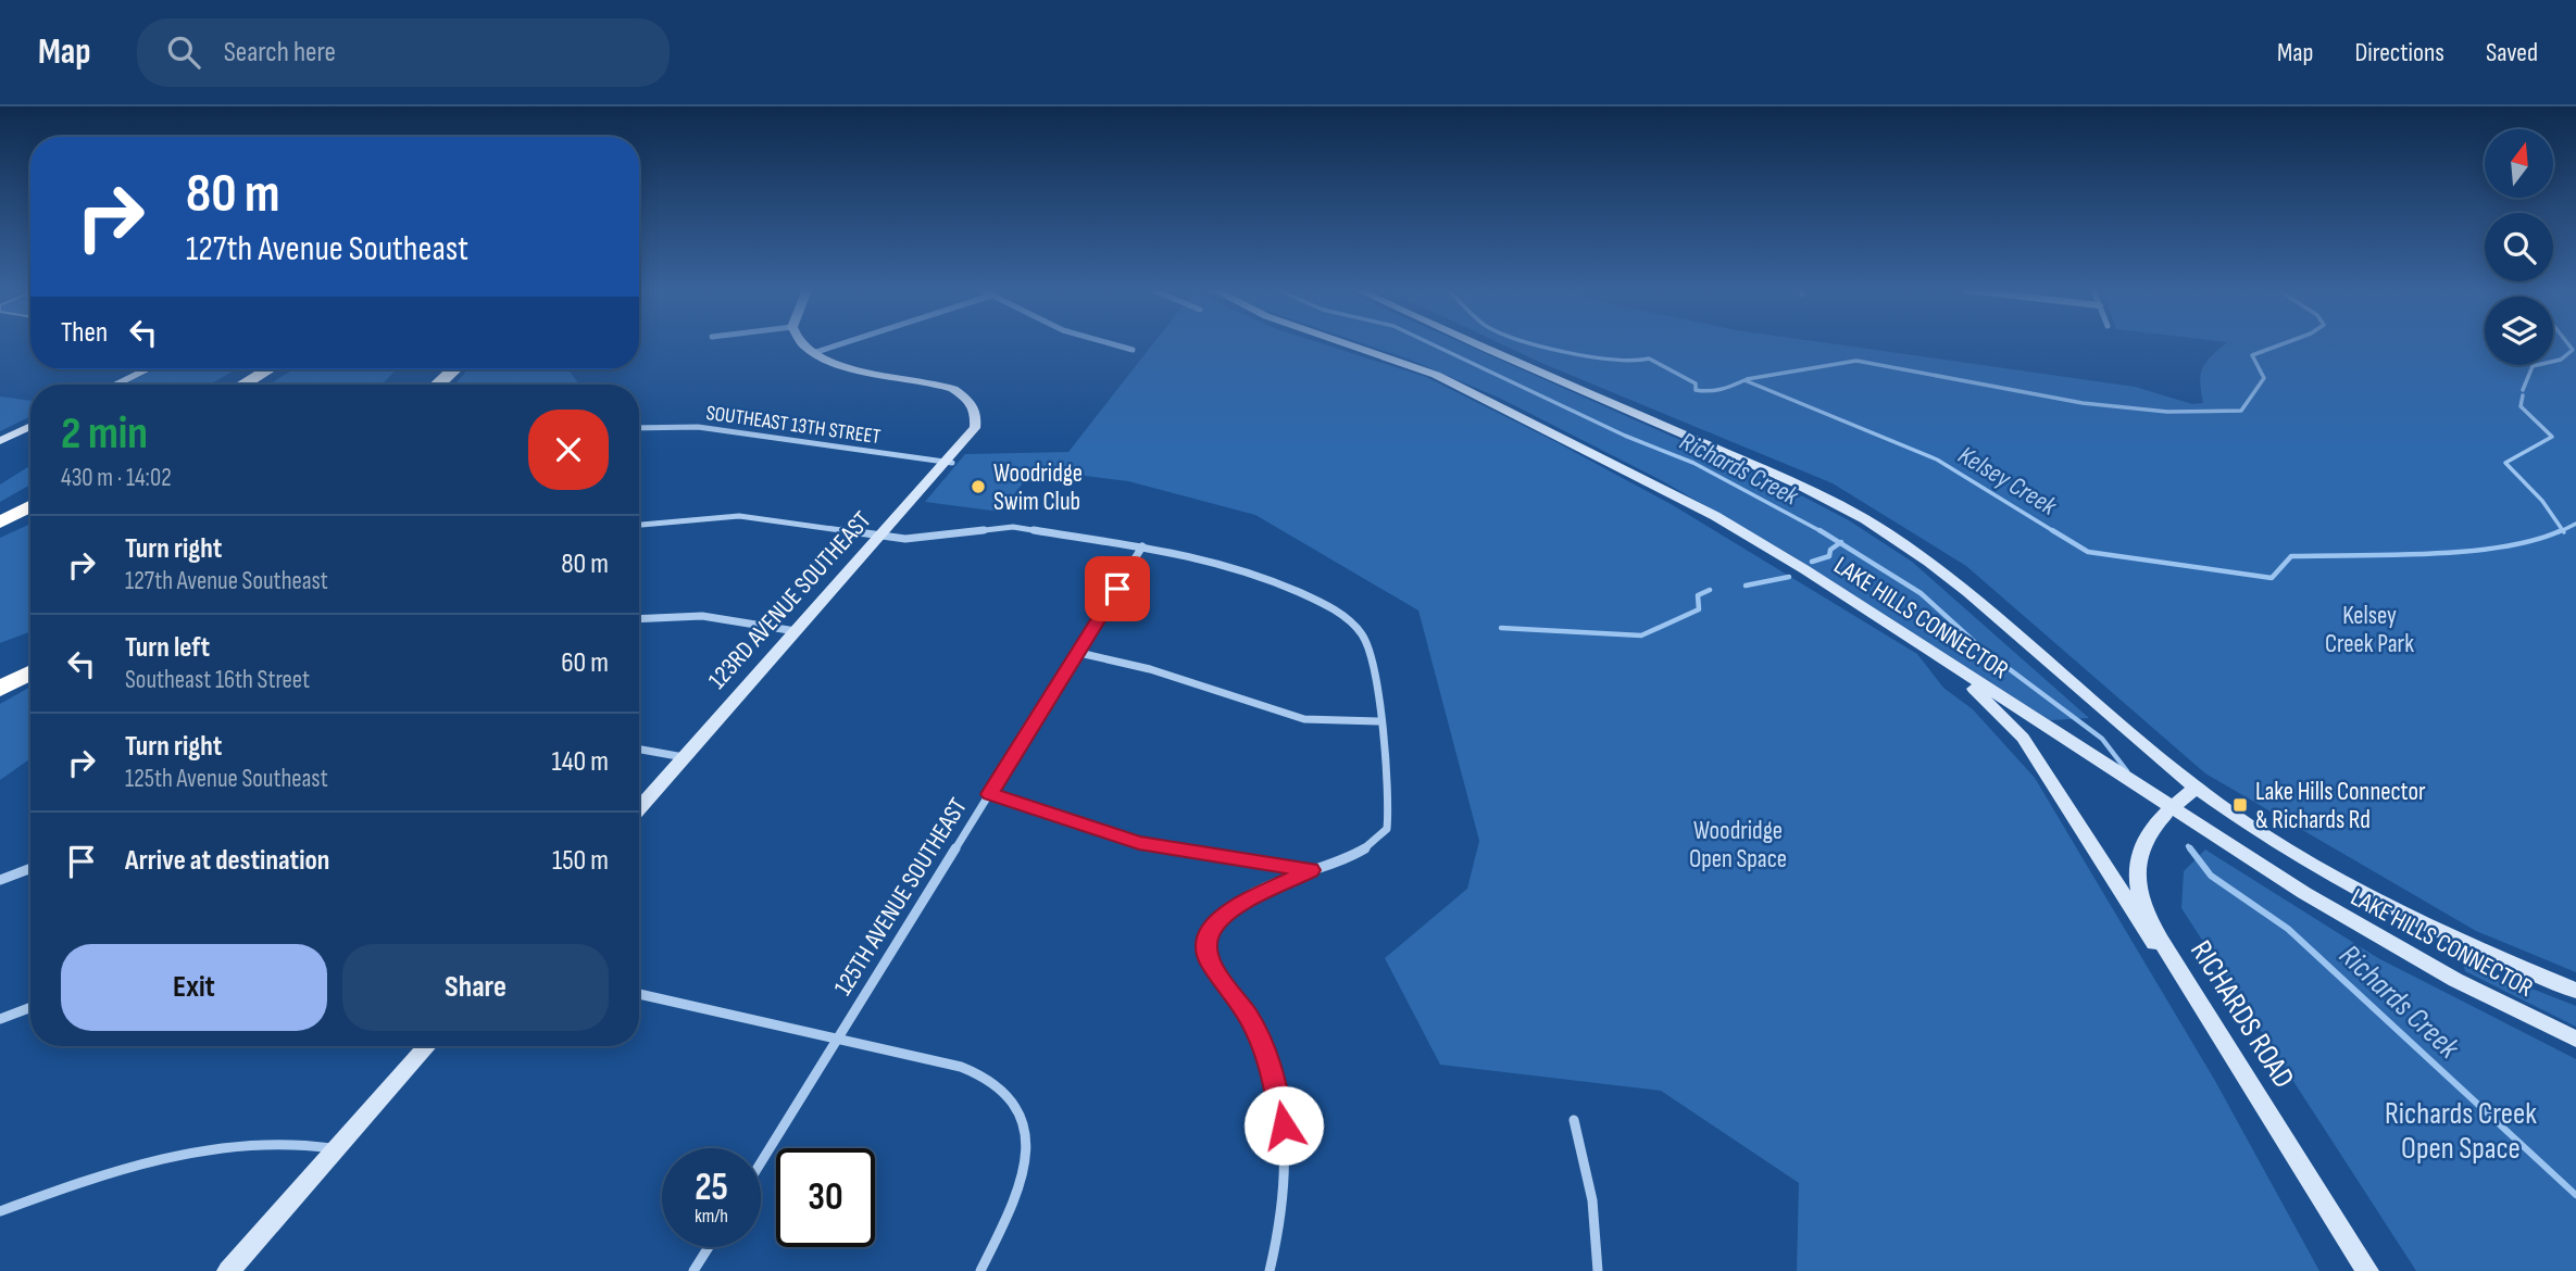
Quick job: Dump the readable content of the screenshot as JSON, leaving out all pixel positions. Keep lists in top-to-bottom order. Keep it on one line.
{"streets":{"main road":["123RD AVENUE SOUTHEAST","LAKE HILLS CONNECTOR","RICHARDS ROAD"],"street":["SOUTHEAST 13TH STREET","125TH AVENUE SOUTHEAST"]},"crossings":[["SOUTHEAST 13TH STREET","123RD AVENUE SOUTHEAST"],["LAKE HILLS CONNECTOR","RICHARDS ROAD"]],"water":["Richards Creek","Kelsey Creek"],"parks":["Kelsey Creek Park","Woodridge Open Space","Richards Creek Open Space"],"places":{"other":["Woodridge Swim Club"],"transit":["Lake Hills Connector & Richards Rd"]},"north":"top","page":{"header":"Map","search":"Search here","nav":["Map","Directions","Saved"],"turn":["80 m","127th Avenue Southeast"],"then":"Then","heading":["2 min","430 m · 14:02"],"list":[{"name":"Turn right","note":"127th Avenue Southeast","value":"80 m"},{"name":"Turn left","note":"Southeast 16th Street","value":"60 m"},{"name":"Turn right","note":"125th Avenue Southeast","value":"140 m"},{"name":"Arrive at destination","value":"150 m"}],"buttons":["Exit","Share"],"speed":"25 km/h","limit":"30"}}
